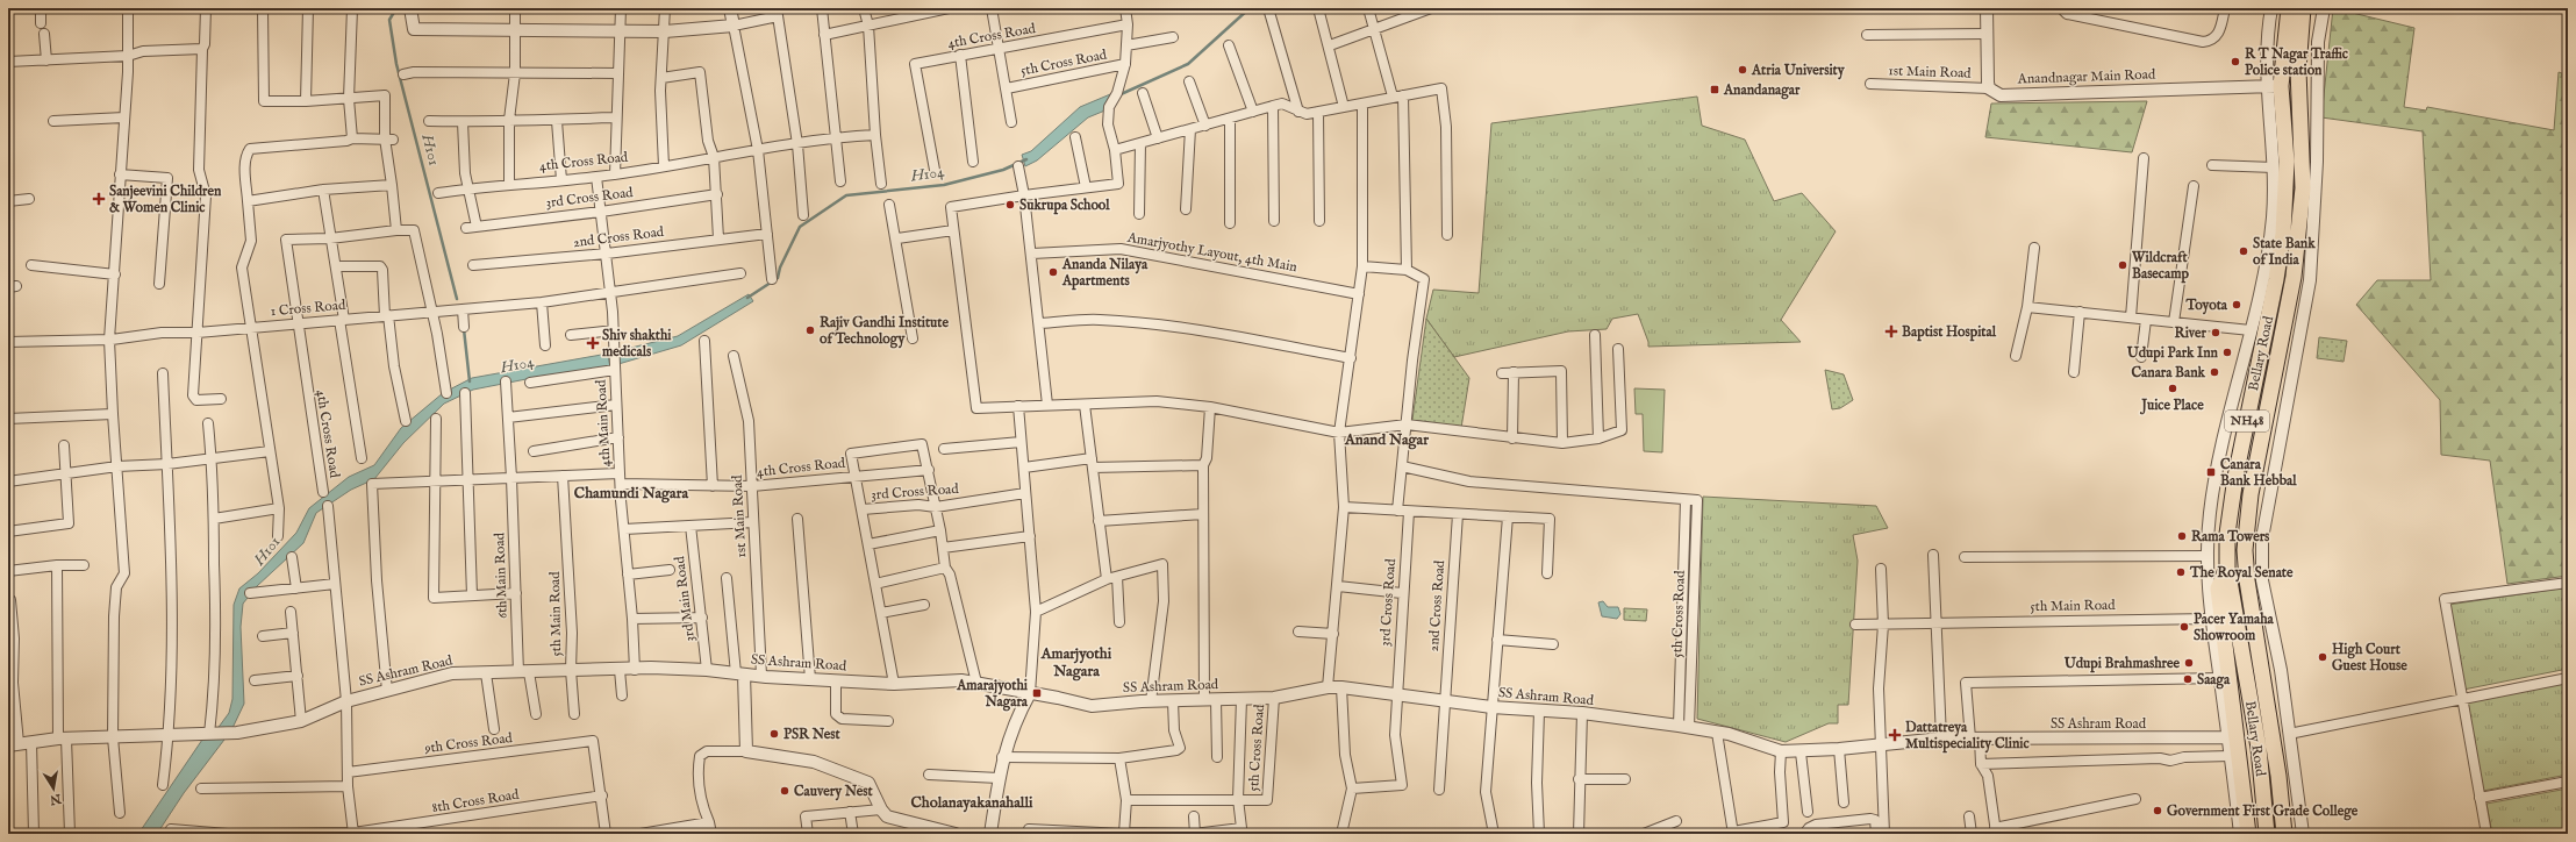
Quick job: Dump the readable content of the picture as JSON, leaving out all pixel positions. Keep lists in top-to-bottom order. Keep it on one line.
{"streets":{"highway":["Bellary Road","NH48"],"street":["4th Cross Road","5th Cross Road","1st Main Road","Anandnagar Main Road","3rd Cross Road","2nd Cross Road","Amarjyothy Layout, 4th Main","1 Cross Road","4th Main Road","6th Main Road","3rd Main Road","5th Main Road","SS Ashram Road","9th Cross Road","8th Cross Road"]},"crossings":[["4th Cross Road","5th Cross Road"],["4th Cross Road","1st Main Road"],["4th Cross Road","1 Cross Road"],["4th Cross Road","4th Main Road"],["4th Cross Road","6th Main Road"],["4th Cross Road","5th Main Road"],["4th Cross Road","SS Ashram Road"],["5th Cross Road","SS Ashram Road"],["1st Main Road","Anandnagar Main Road"],["1st Main Road","SS Ashram Road"],["Anandnagar Main Road","Bellary Road"],["3rd Cross Road","4th Main Road"],["3rd Cross Road","SS Ashram Road"],["2nd Cross Road","4th Main Road"],["2nd Cross Road","SS Ashram Road"],["1 Cross Road","4th Main Road"],["4th Main Road","SS Ashram Road"],["6th Main Road","SS Ashram Road"],["3rd Main Road","SS Ashram Road"],["5th Main Road","SS Ashram Road"],["9th Cross Road","8th Cross Road"]],"districts":["Anand Nagar","Chamundi Nagara","Amarjyothi Nagara","Cholanayakanahalli"],"water":["H101","H104"],"places":{"other":["R T Nagar Traffic Police station","Atria University","Sukrupa School","State Bank of India","Wildcraft Basecamp","Ananda Nilaya Apartments","Toyota","Rajiv Gandhi Institute of Technology","River","Udupi Park Inn","Canara Bank","Juice Place","Rama Towers","The Royal Senate","Pacer Yamaha Showroom","High Court Guest House","Udupi Brahmashree","Saaga","PSR Nest","Cauvery Nest","Government First Grade College"],"transit":["Anandanagar","Canara Bank Hebbal","Amarajyothi Nagara"],"health":["Sanjeevini Children & Women Clinic","Baptist Hospital","Shiv shakthi medicals","Dattatreya Multispeciality Clinic"]},"north":"bottom"}
